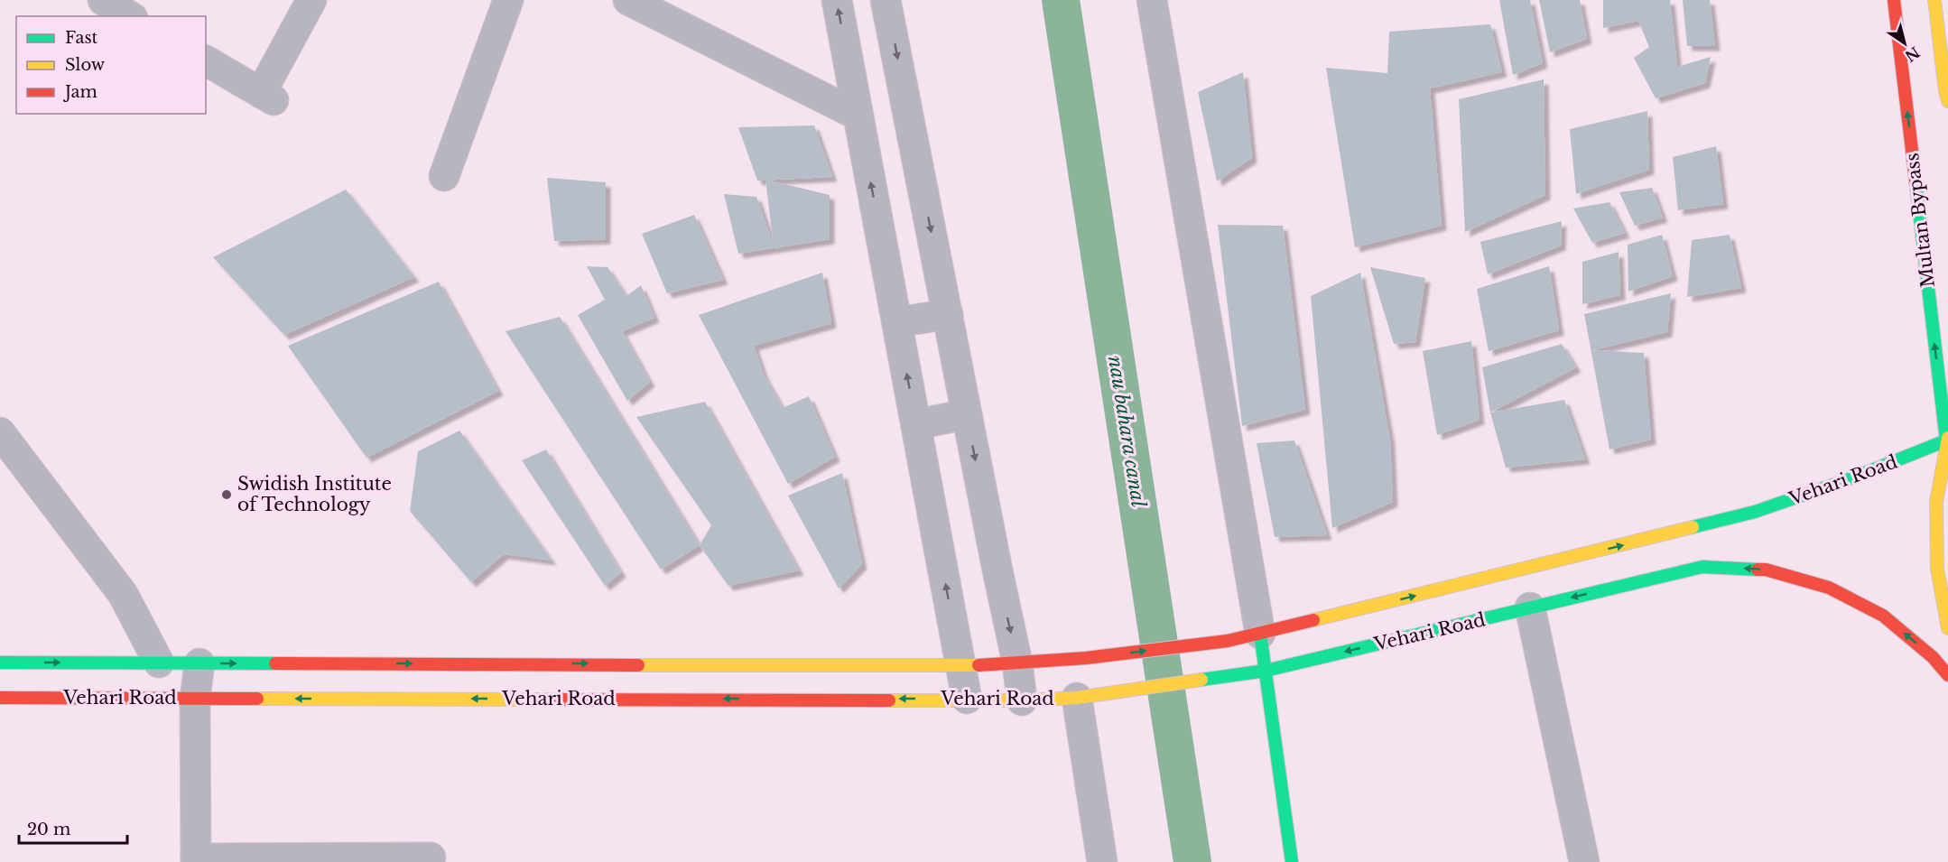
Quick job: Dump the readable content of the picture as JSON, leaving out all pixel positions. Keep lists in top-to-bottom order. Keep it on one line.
{"streets":{"main road":["Multan Bypass","Vehari Road"]},"crossings":[["Multan Bypass","Vehari Road"]],"one_way":["Multan Bypass"],"water":["nau bahara canal"],"places":["Swidish Institute of Technology"],"legend":["Fast","Slow","Jam"],"scale_bar":"20 m","north":"bottom right"}
